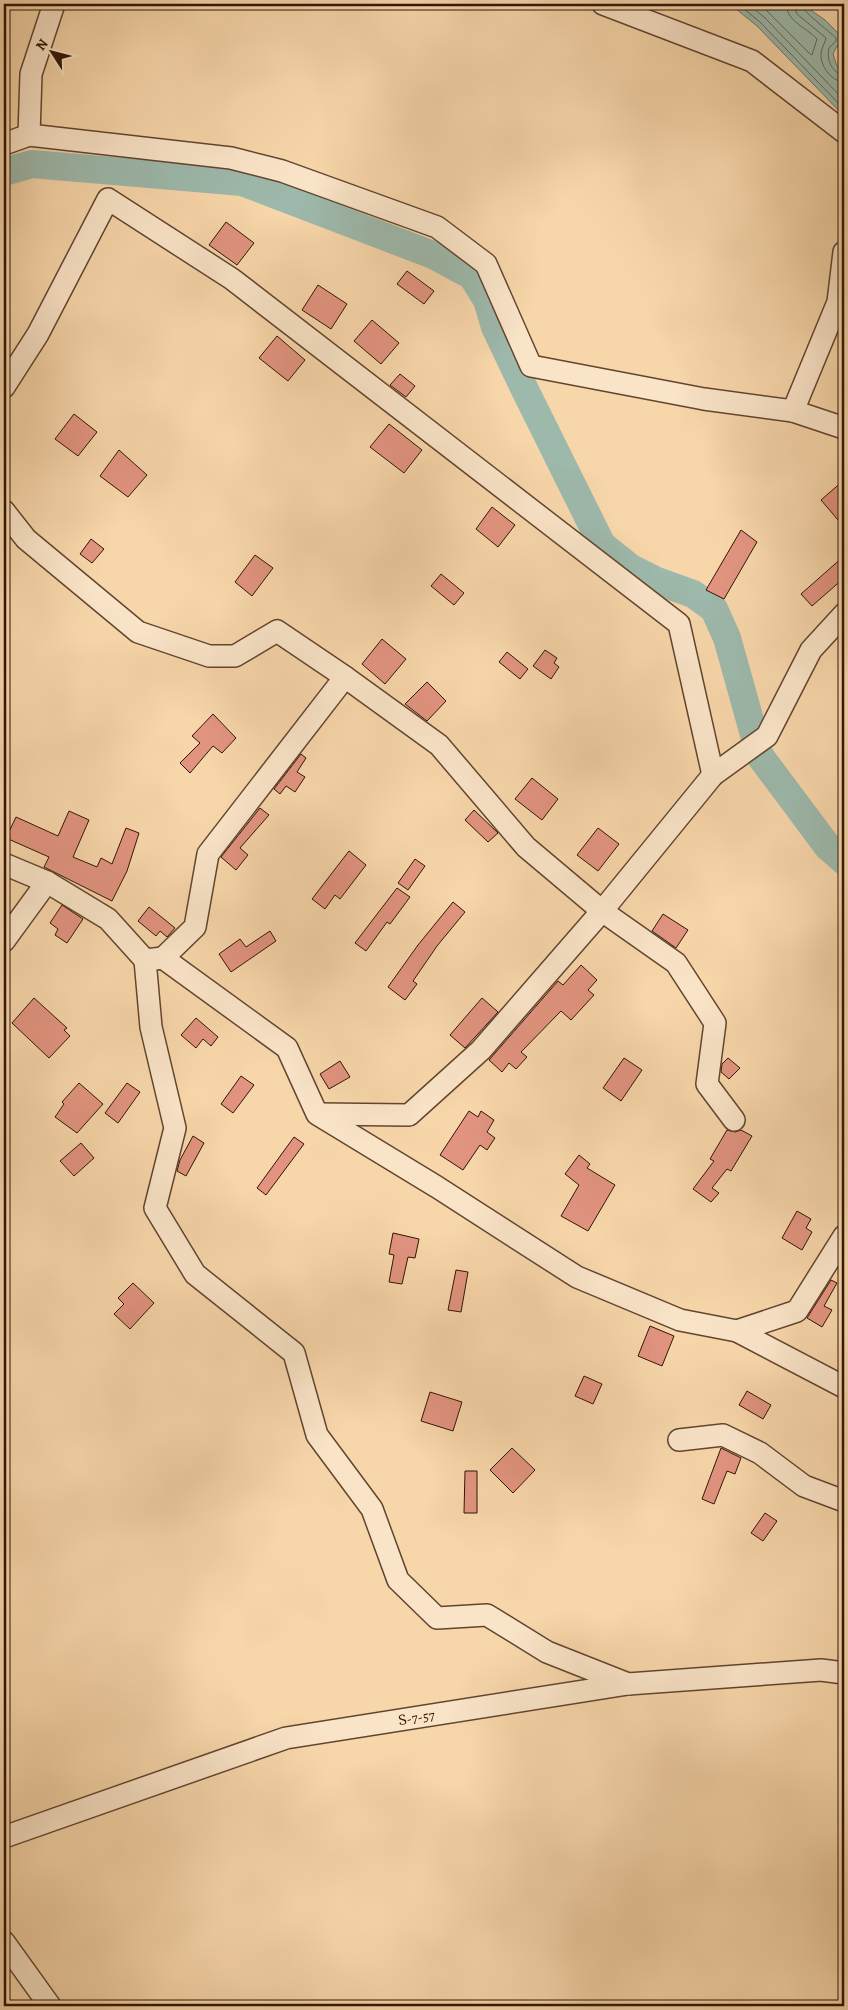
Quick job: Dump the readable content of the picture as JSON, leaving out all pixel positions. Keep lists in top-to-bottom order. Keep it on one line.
{"streets":{"street":["Տ-7-57"]},"north":"top left"}
